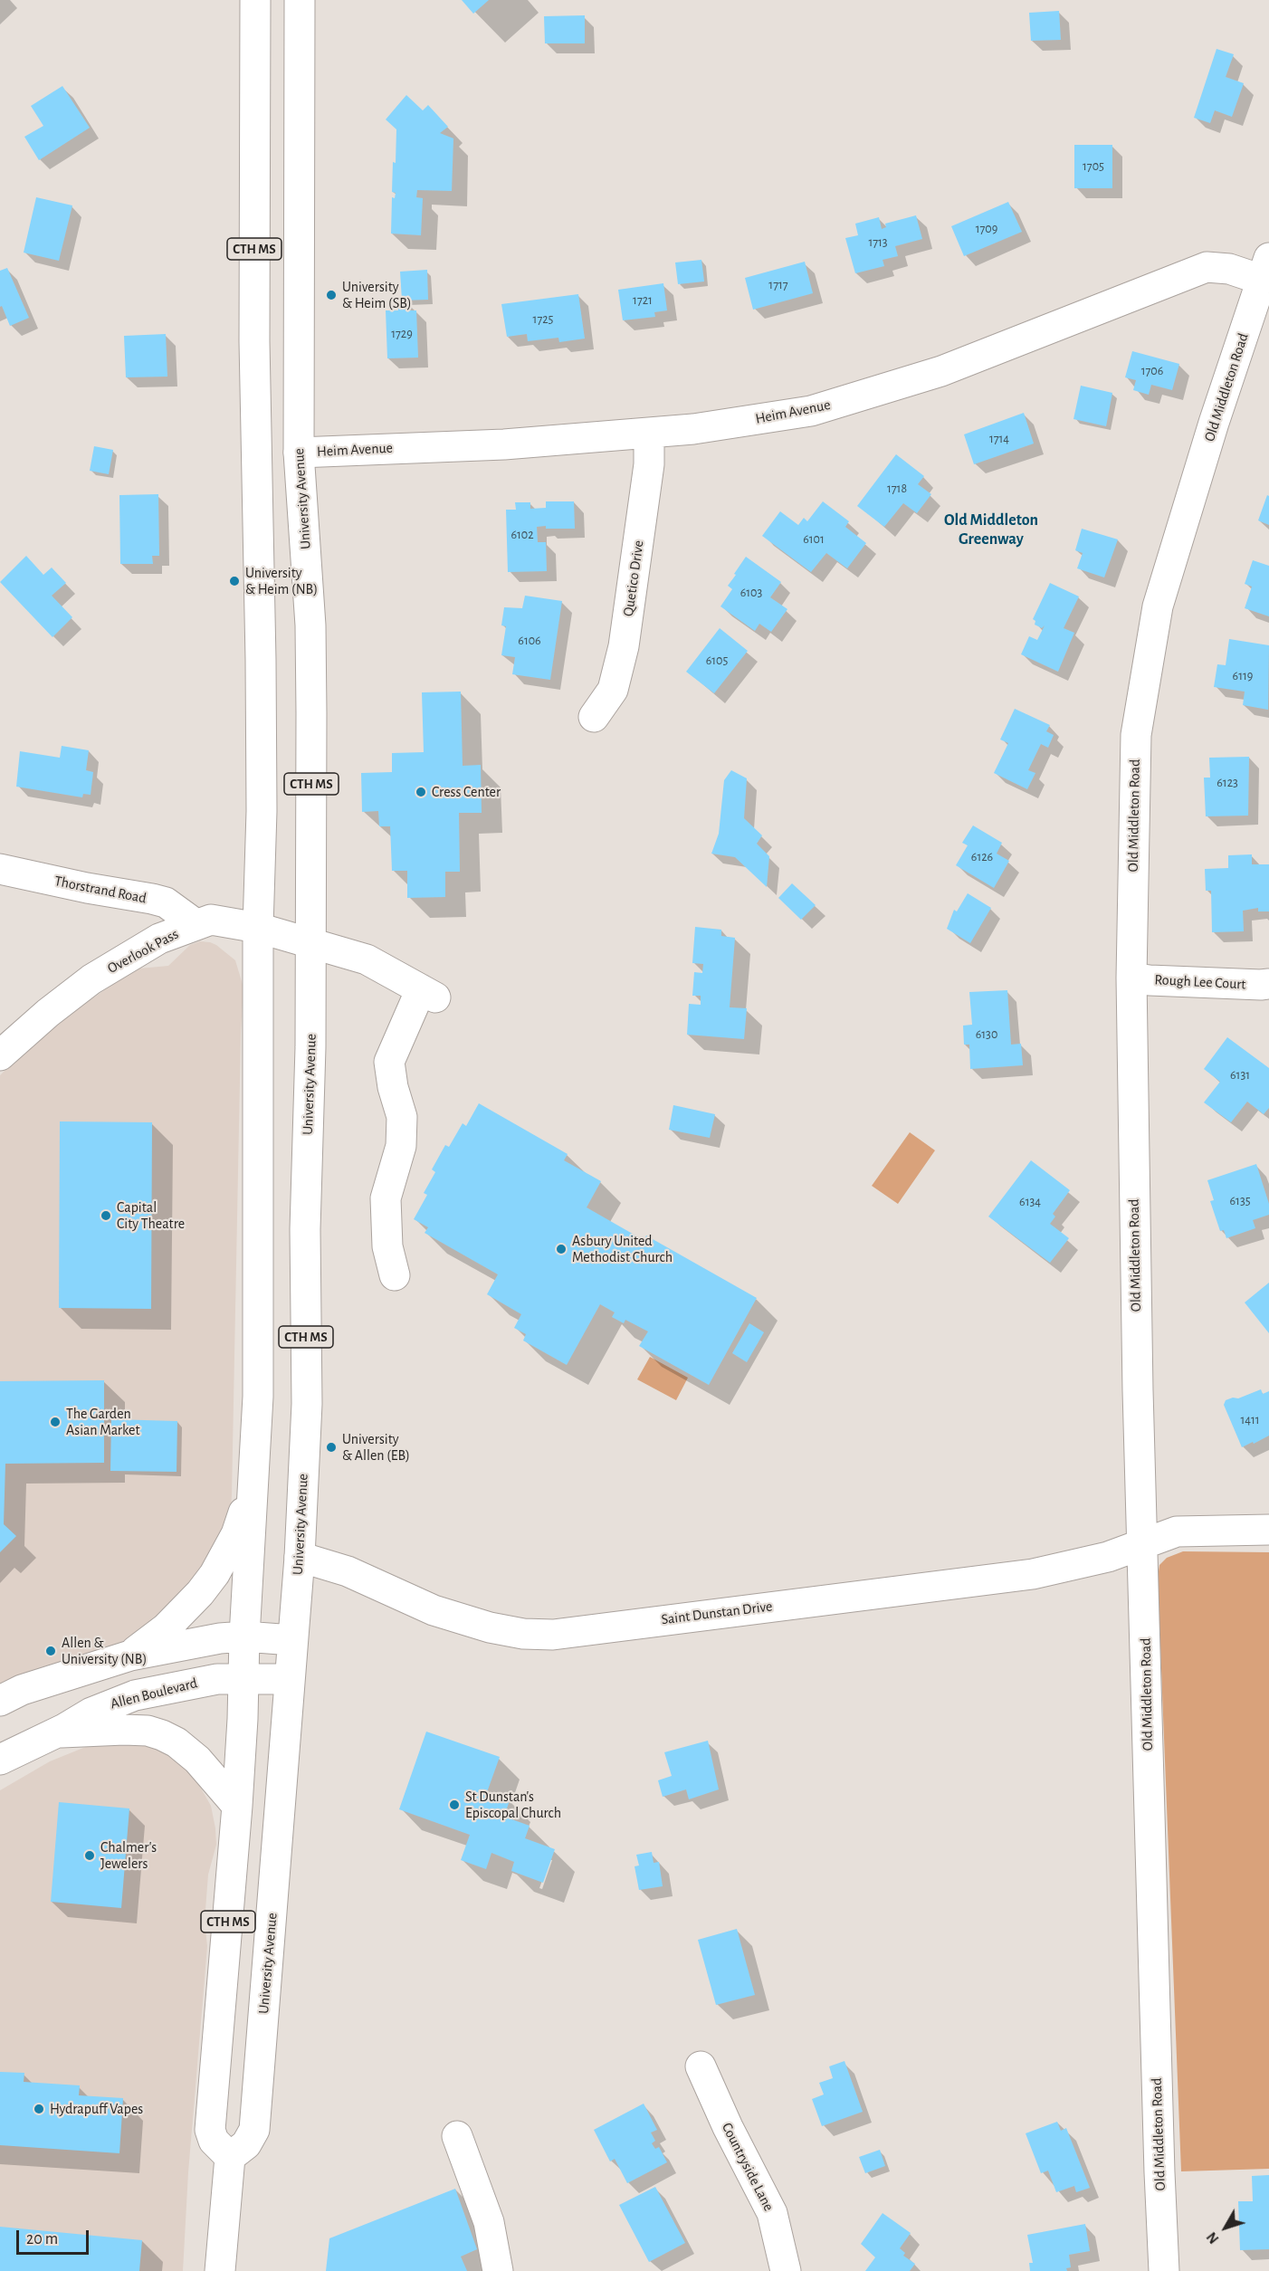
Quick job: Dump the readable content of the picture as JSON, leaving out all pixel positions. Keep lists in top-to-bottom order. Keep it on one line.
{"streets":{"main road":["CTH MS","Old Middleton Road","Heim Avenue","University Avenue","Quetico Drive","Thorstrand Road","Overlook Pass","Rough Lee Court","Saint Dunstan Drive","Allen Boulevard","Countryside Lane"]},"crossings":[["CTH MS","University Avenue"],["CTH MS","Overlook Pass"],["CTH MS","Allen Boulevard"],["Old Middleton Road","Heim Avenue"],["Old Middleton Road","Rough Lee Court"],["Old Middleton Road","Saint Dunstan Drive"],["Heim Avenue","University Avenue"],["Heim Avenue","Quetico Drive"],["University Avenue","Overlook Pass"],["University Avenue","Saint Dunstan Drive"],["University Avenue","Allen Boulevard"],["Thorstrand Road","Overlook Pass"]],"districts":["Old Middleton Greenway"],"places":["University & Heim (SB)","University & Heim (NB)","Cress Center","Capital City Theatre","Asbury United Methodist Church","The Garden Asian Market","University & Allen (EB)","Allen & University (NB)","St Dunstan's Episcopal Church","Chalmer's Jewelers","Hydrapuff Vapes"],"house_numbers":["1705","1709","1713","1717","1721","1725","1729","1706","1714","1718","6102","6101","6103","6106","6105","6119","6123","6126","6130","6131","6135","6134","1411"],"scale_bar":"20 m","north":"bottom left"}
